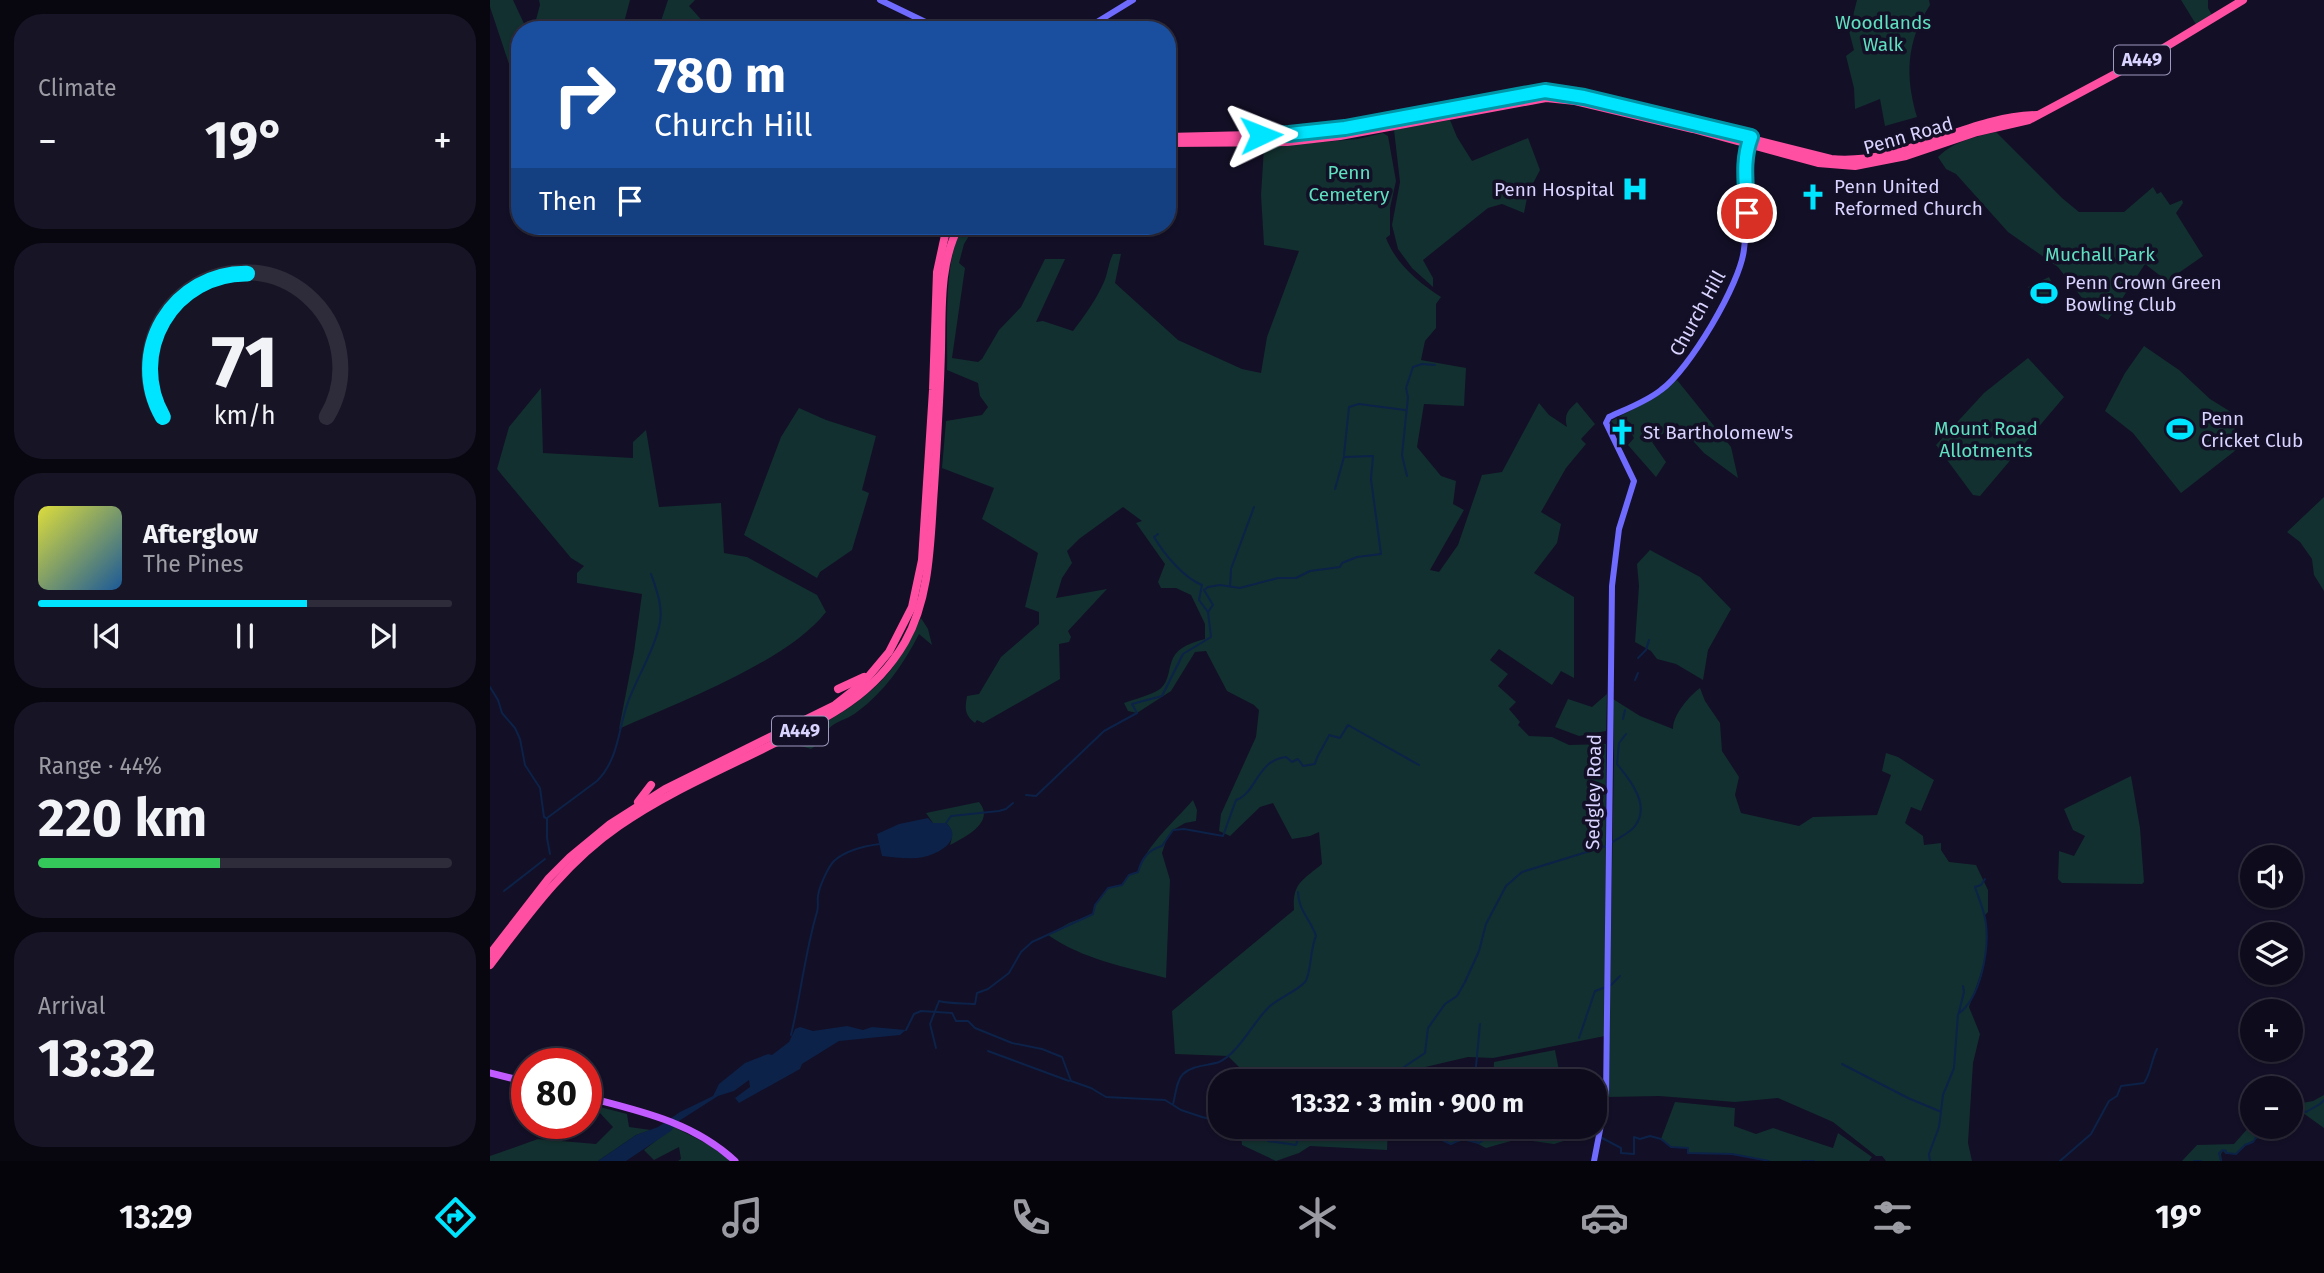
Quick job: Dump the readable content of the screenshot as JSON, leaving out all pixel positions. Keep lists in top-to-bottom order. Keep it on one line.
{"streets":{"highway":["A449","Penn Road"],"street":["Church Hill","Sedgley Road"]},"crossings":[["Penn Road","Church Hill"],["Church Hill","Sedgley Road"]],"parks":["Woodlands Walk","Penn Cemetery","Muchall Park","Mount Road Allotments"],"places":{"hospital":["Penn Hospital"],"church":["Penn United Reformed Church","St Bartholomew's"],"sports":["Penn Crown Green Bowling Club","Penn Cricket Club"]},"page":{"tile":["Climate",["Range · 44%","220 km"],["Arrival","13:32"]],"turn":["780 m","Church Hill"],"heat":["−","19°","+"],"then":"Then","song":["Afterglow","The Pines"],"map_buttons":["+","−"],"limit":"80","trip":"13:32 · 3 min · 900 m","tabs":["13:29","19°"],"gauge":["71","km/h"]}}
